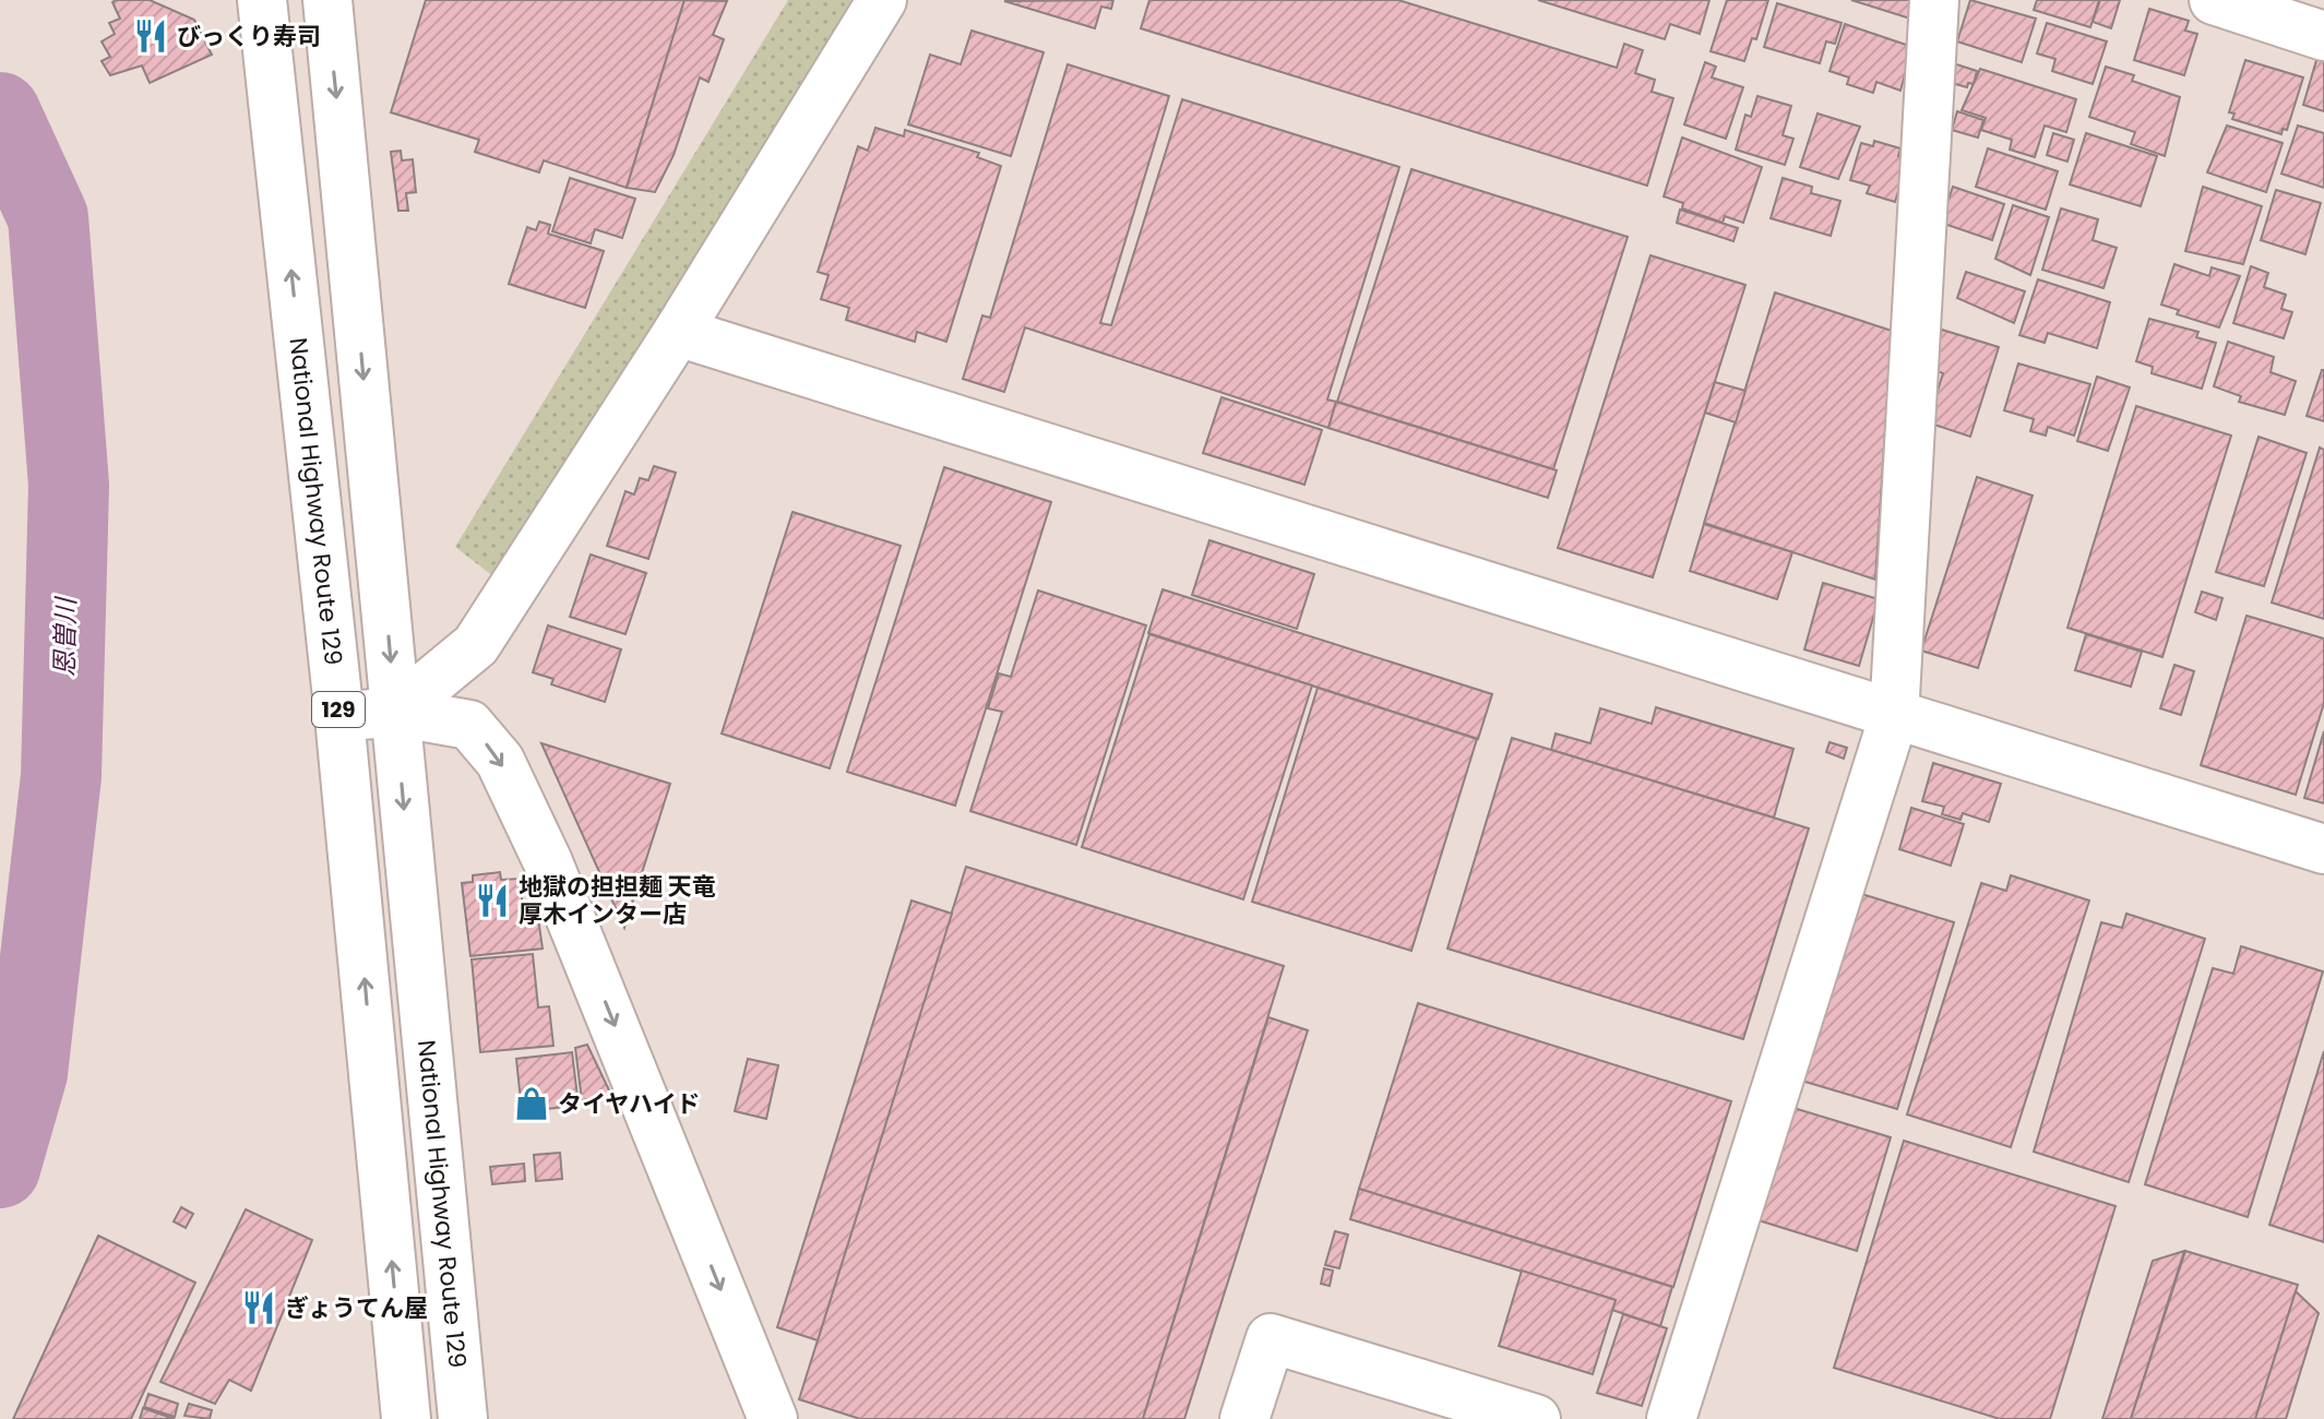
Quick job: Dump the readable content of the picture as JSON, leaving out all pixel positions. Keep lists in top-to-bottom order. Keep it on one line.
{"streets":{"main road":["National Highway Route 129","129"]},"water":["恩曽川"],"places":{"restaurant":["びっくり寿司","地獄の担担麺 天竜 厚木インター店","ぎょうてん屋"],"shop":["タイヤハイド"]}}
